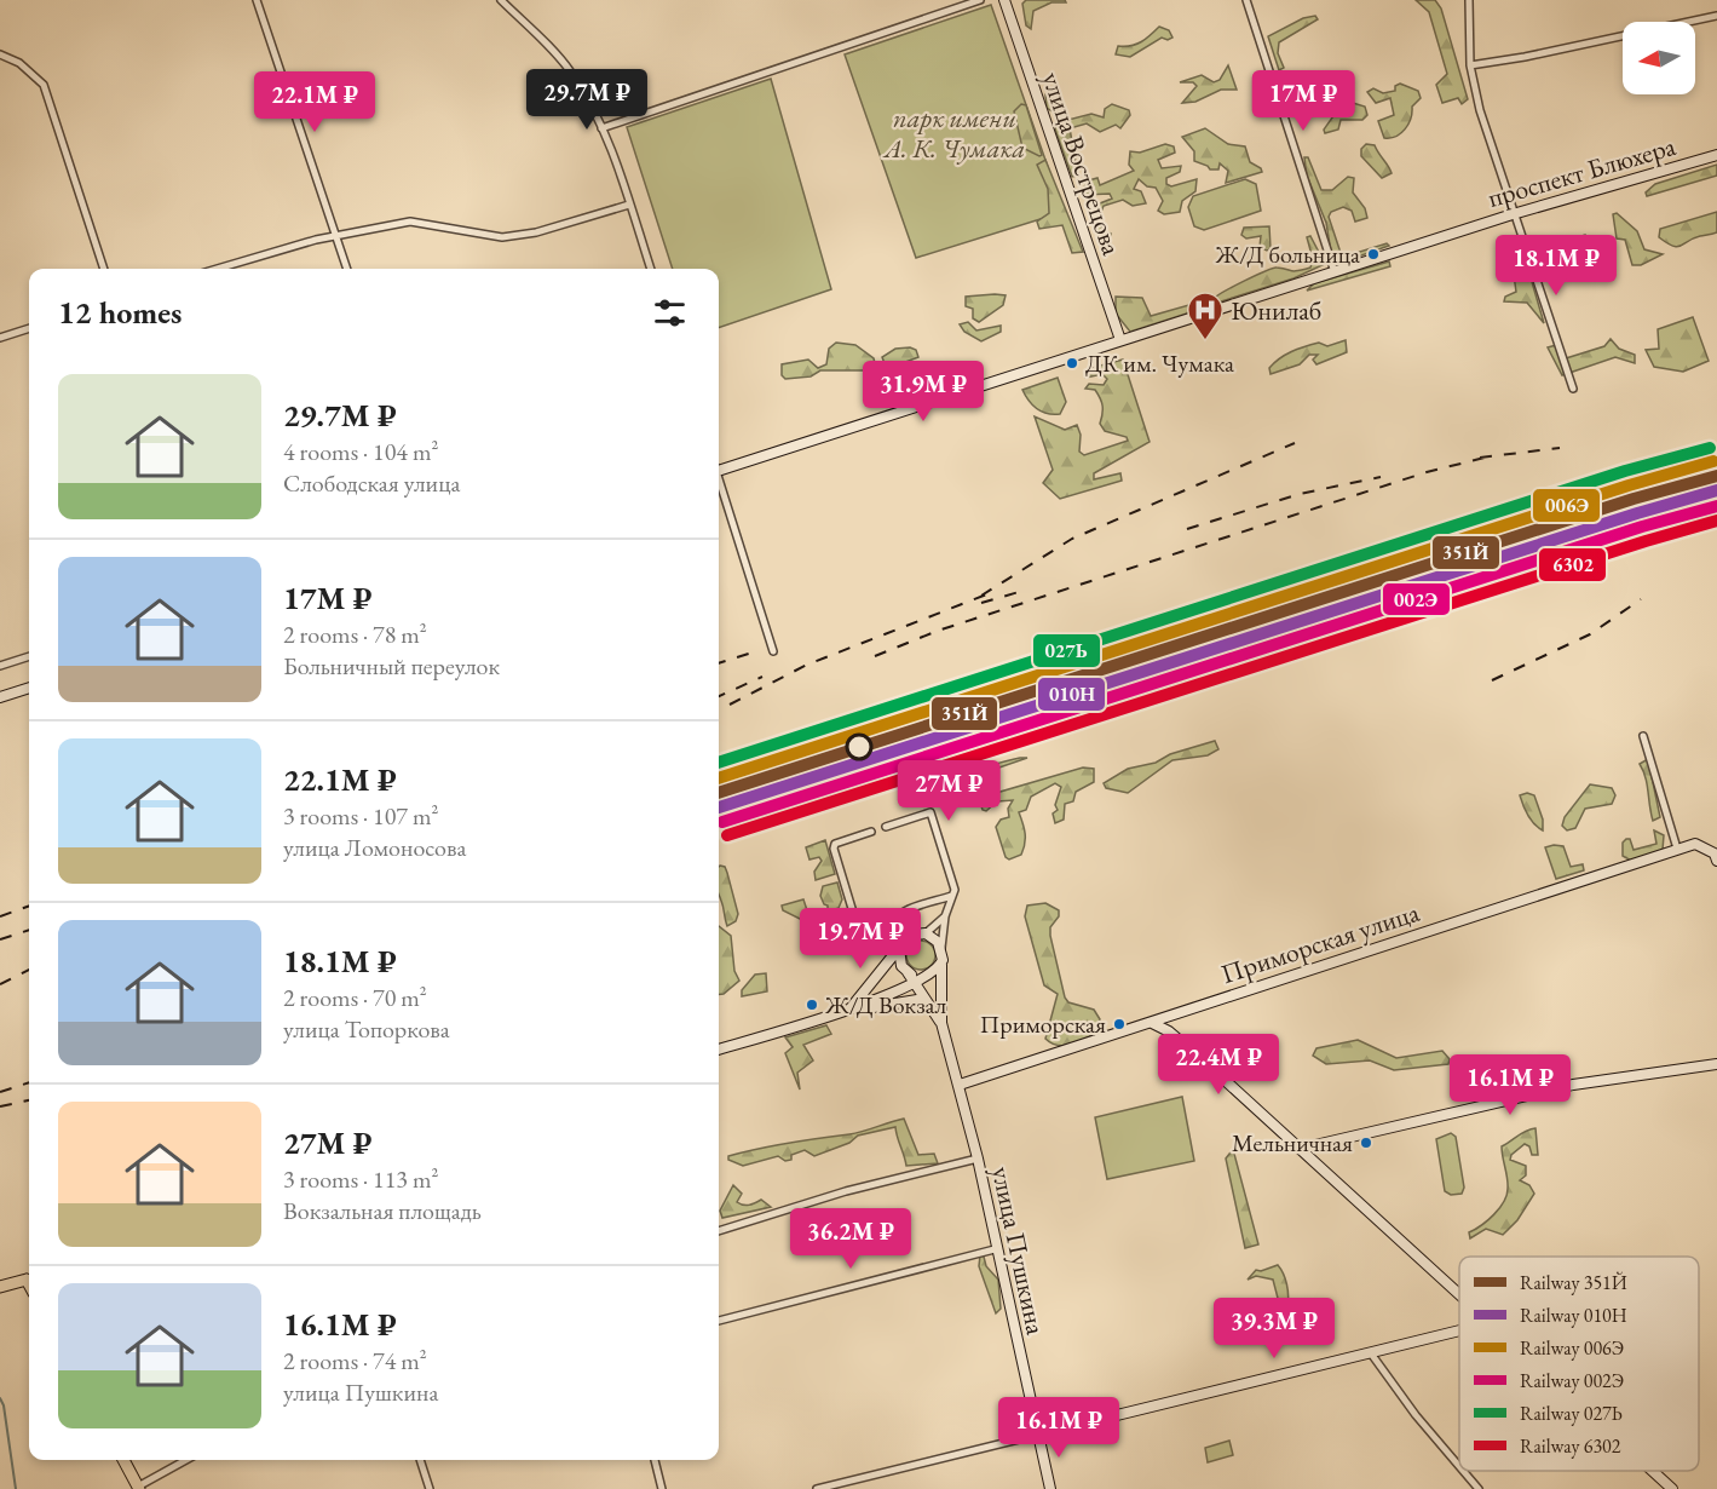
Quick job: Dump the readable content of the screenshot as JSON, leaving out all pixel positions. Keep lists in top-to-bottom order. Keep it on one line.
{"streets":{"main road":["улица Вострецова","проспект Блюхера","Приморская улица","улица Пушкина"]},"crossings":[["улица Вострецова","проспект Блюхера"],["Приморская улица","улица Пушкина"]],"parks":["парк имени А. К. Чумака"],"places":{"other":["Ж/Д больница","ДК им. Чумака","Ж/Д Вокзал","Приморская","Мельничная"],"hospital":["Юнилаб"]},"lines":["rail line 027Ь","rail line 006Э","rail line 351Й","rail line 010Н","rail line 002Э","rail line 6302"],"legend":["Railway 351Й","Railway 010Н","Railway 006Э","Railway 002Э","Railway 027Ь","Railway 6302"],"north":"left","page":{"price":["29.7M ₽","17M ₽","22.1M ₽","18.1M ₽","31.9M ₽","27M ₽","19.7M ₽","22.4M ₽","16.1M ₽","36.2M ₽","39.3M ₽","16.1M ₽"],"heading":"12 homes","list":[{"name":"29.7M ₽","note":"4 rooms · 104 m² · Слободская улица"},{"name":"17M ₽","note":"2 rooms · 78 m² · Больничный переулок"},{"name":"22.1M ₽","note":"3 rooms · 107 m² · улица Ломоносова"},{"name":"18.1M ₽","note":"2 rooms · 70 m² · улица Топоркова"},{"name":"27M ₽","note":"3 rooms · 113 m² · Вокзальная площадь"},{"name":"16.1M ₽","note":"2 rooms · 74 m² · улица Пушкина"}]}}
